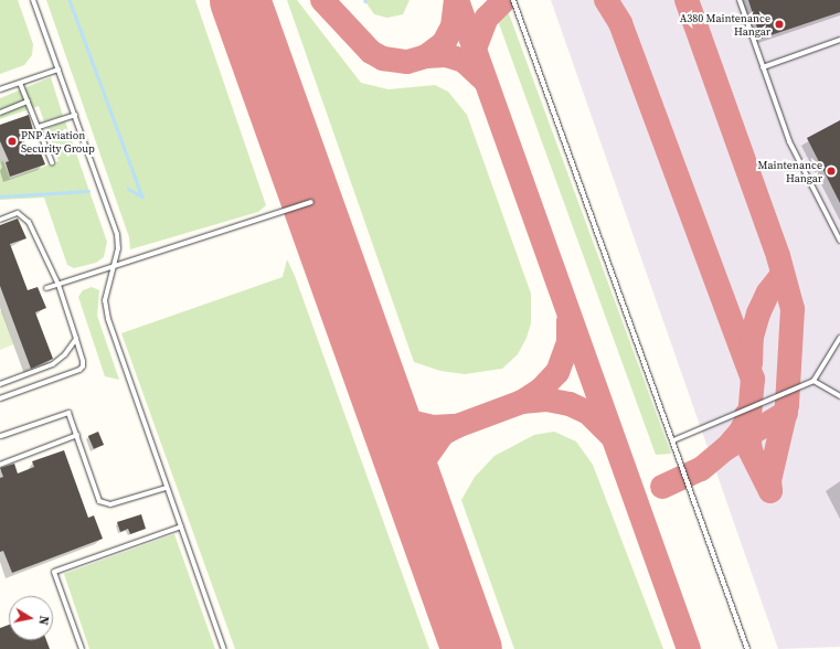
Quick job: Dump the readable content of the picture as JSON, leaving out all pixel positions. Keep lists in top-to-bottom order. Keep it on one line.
{"places":["A380 Maintenance Hangar","PNP Aviation Security Group","Maintenance Hangar"],"north":"right"}
